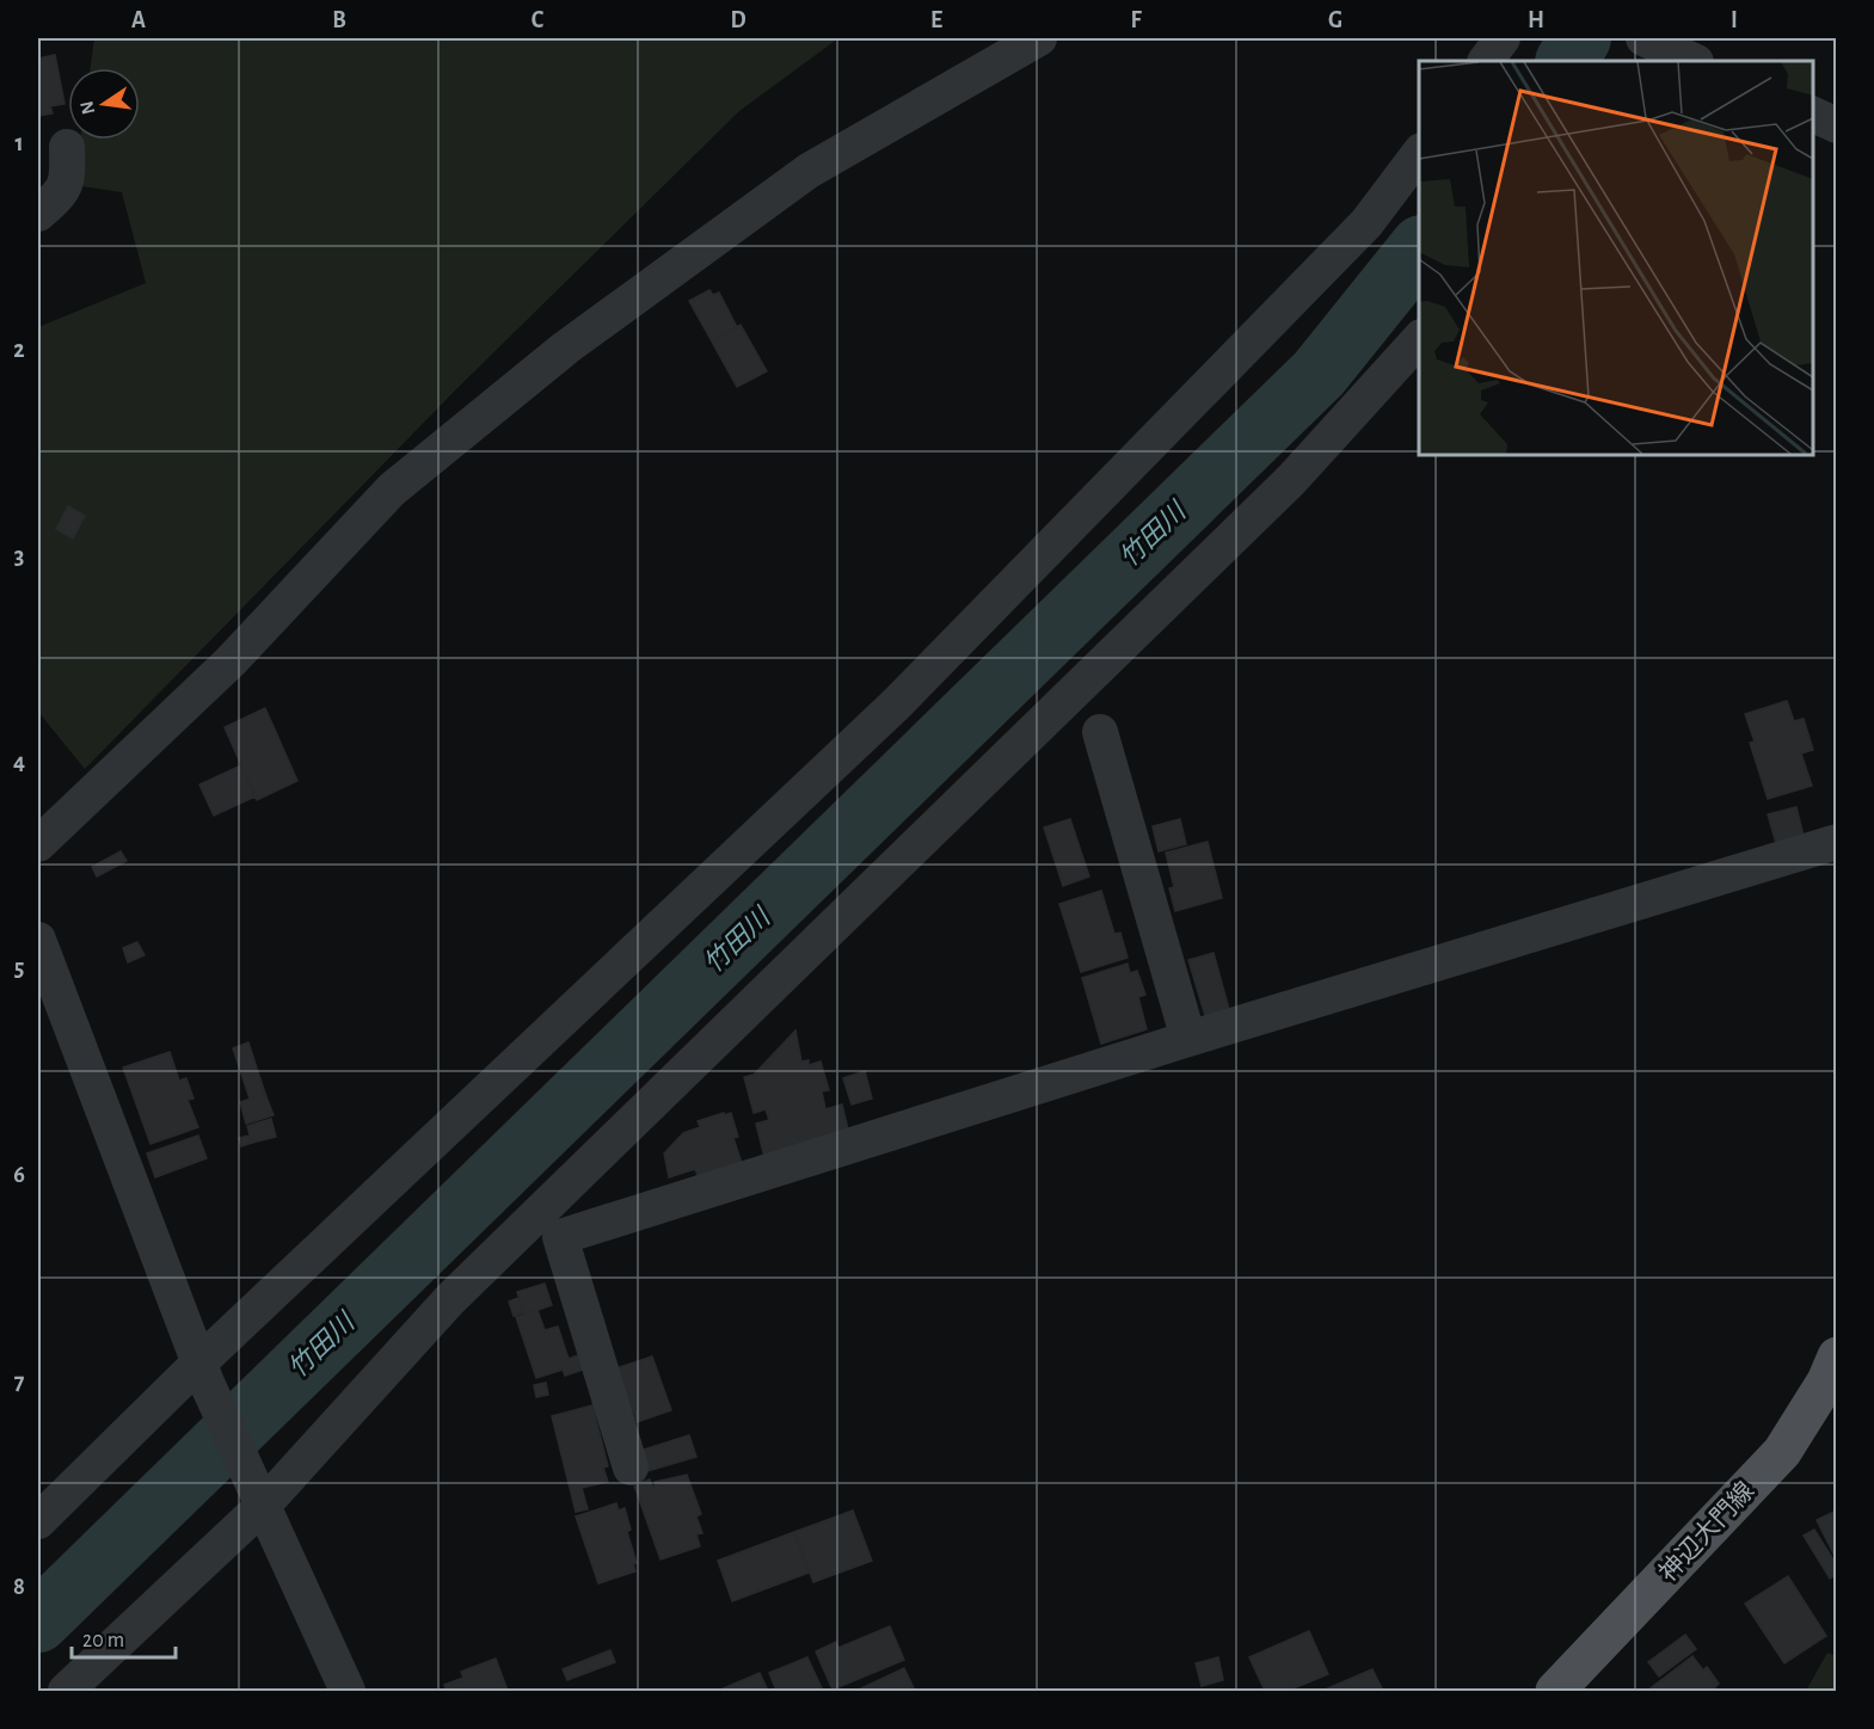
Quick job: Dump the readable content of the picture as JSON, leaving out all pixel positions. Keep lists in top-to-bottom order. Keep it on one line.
{"streets":{"main road":["神辺大門線"]},"water":["竹田川"],"scale_bar":"20 m","north":"left","grid":{"columns":["A","B","C","D","E","F","G","H","I"],"rows":["1","2","3","4","5","6","7","8"]}}
